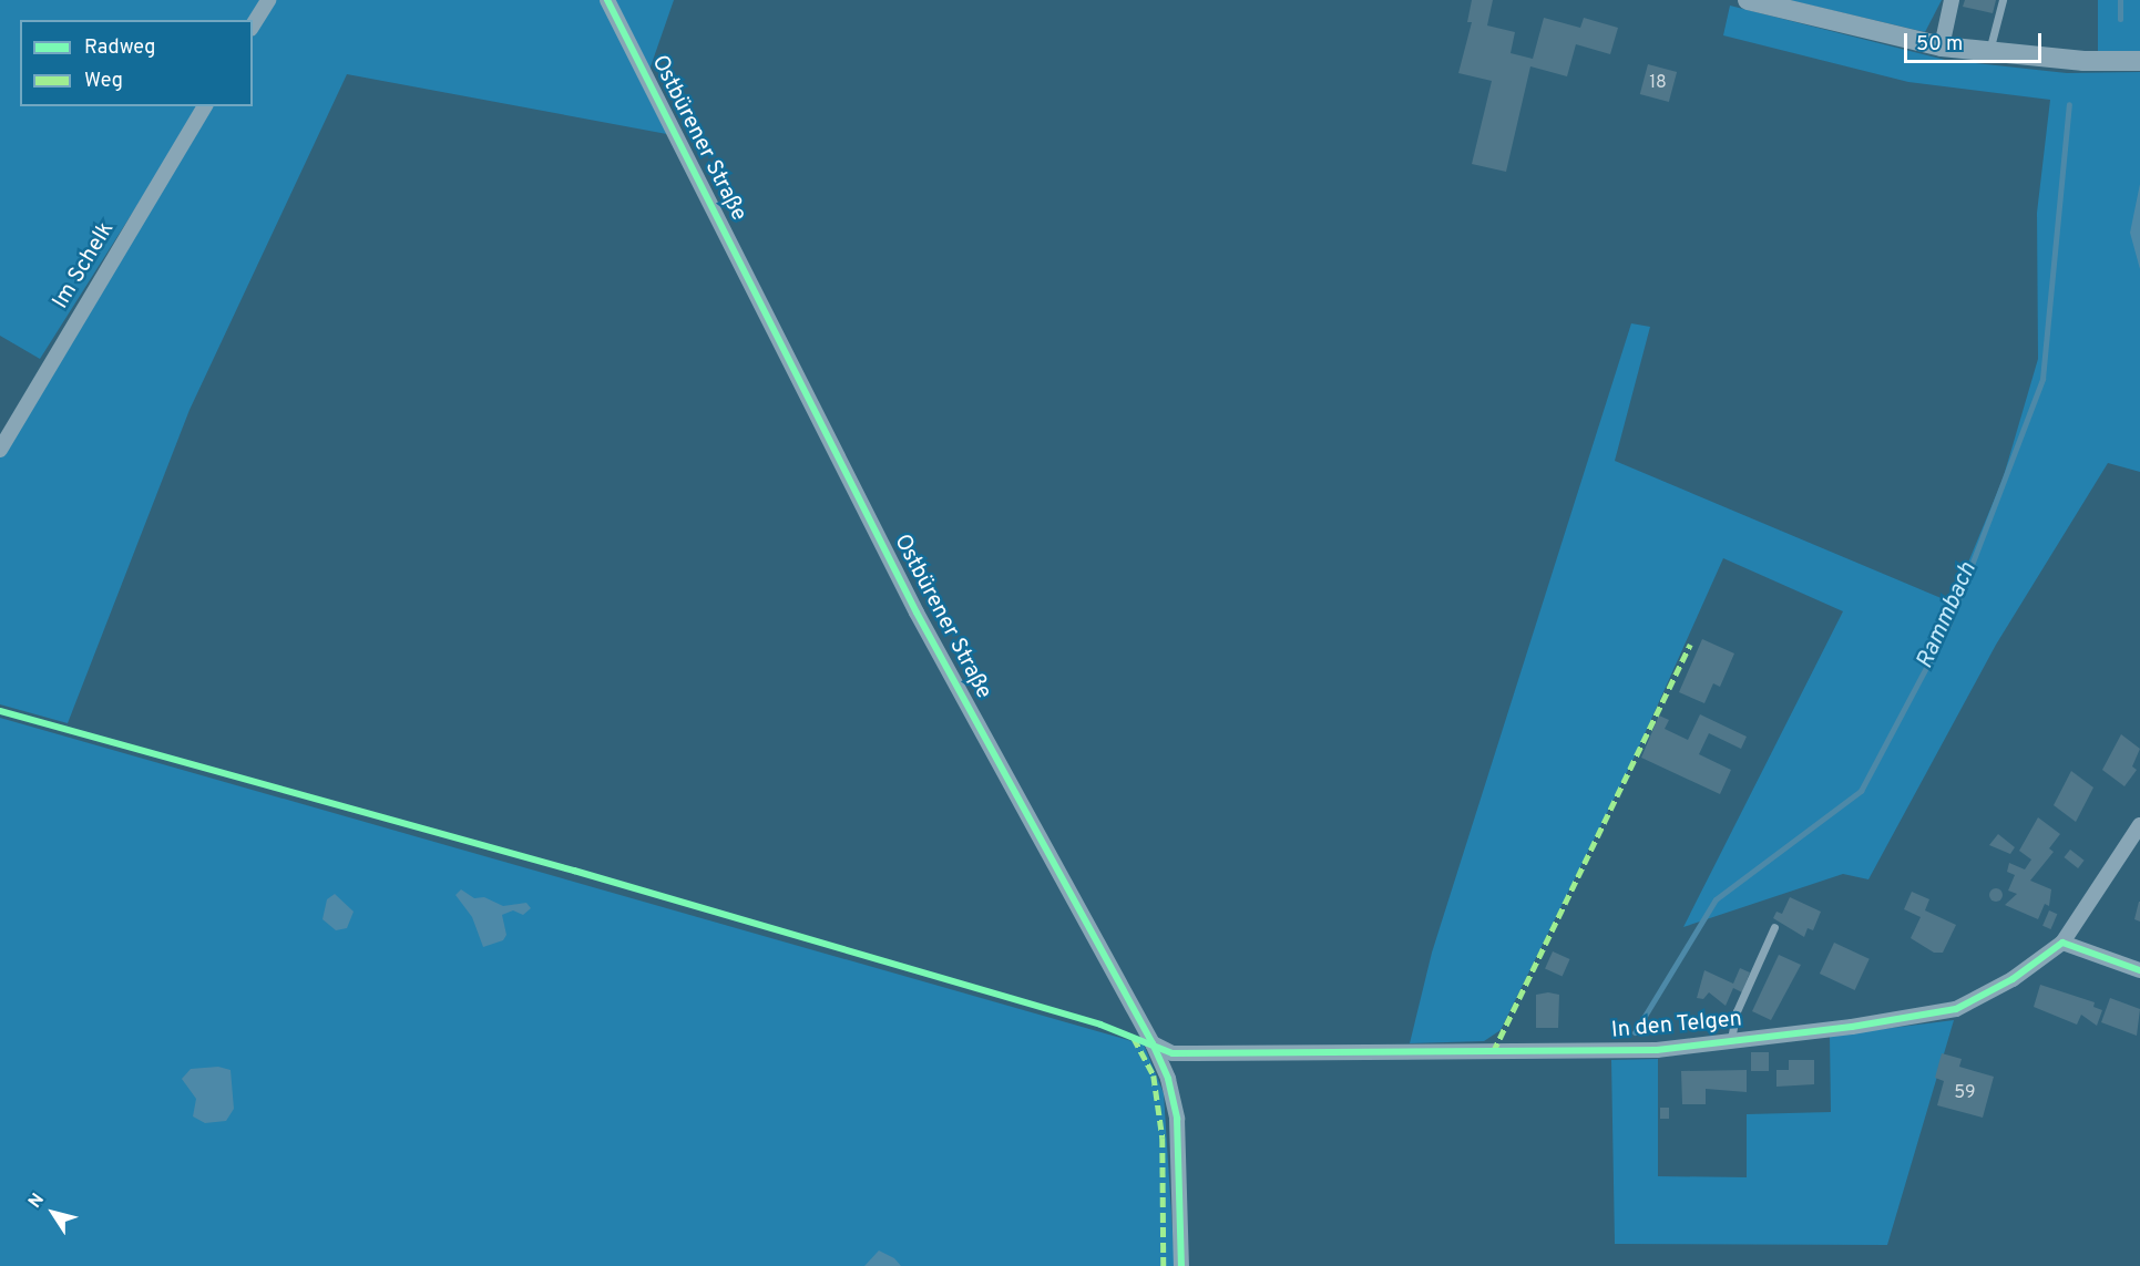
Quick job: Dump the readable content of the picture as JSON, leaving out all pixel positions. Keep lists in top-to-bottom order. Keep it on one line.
{"streets":{"street":["Ostbürener Straße","Im Schelk","In den Telgen"]},"crossings":[["Ostbürener Straße","In den Telgen"]],"water":["Rammbach"],"house_numbers":["18","59"],"legend":["Radweg","Weg"],"scale_bar":"50 m","north":"top left"}
